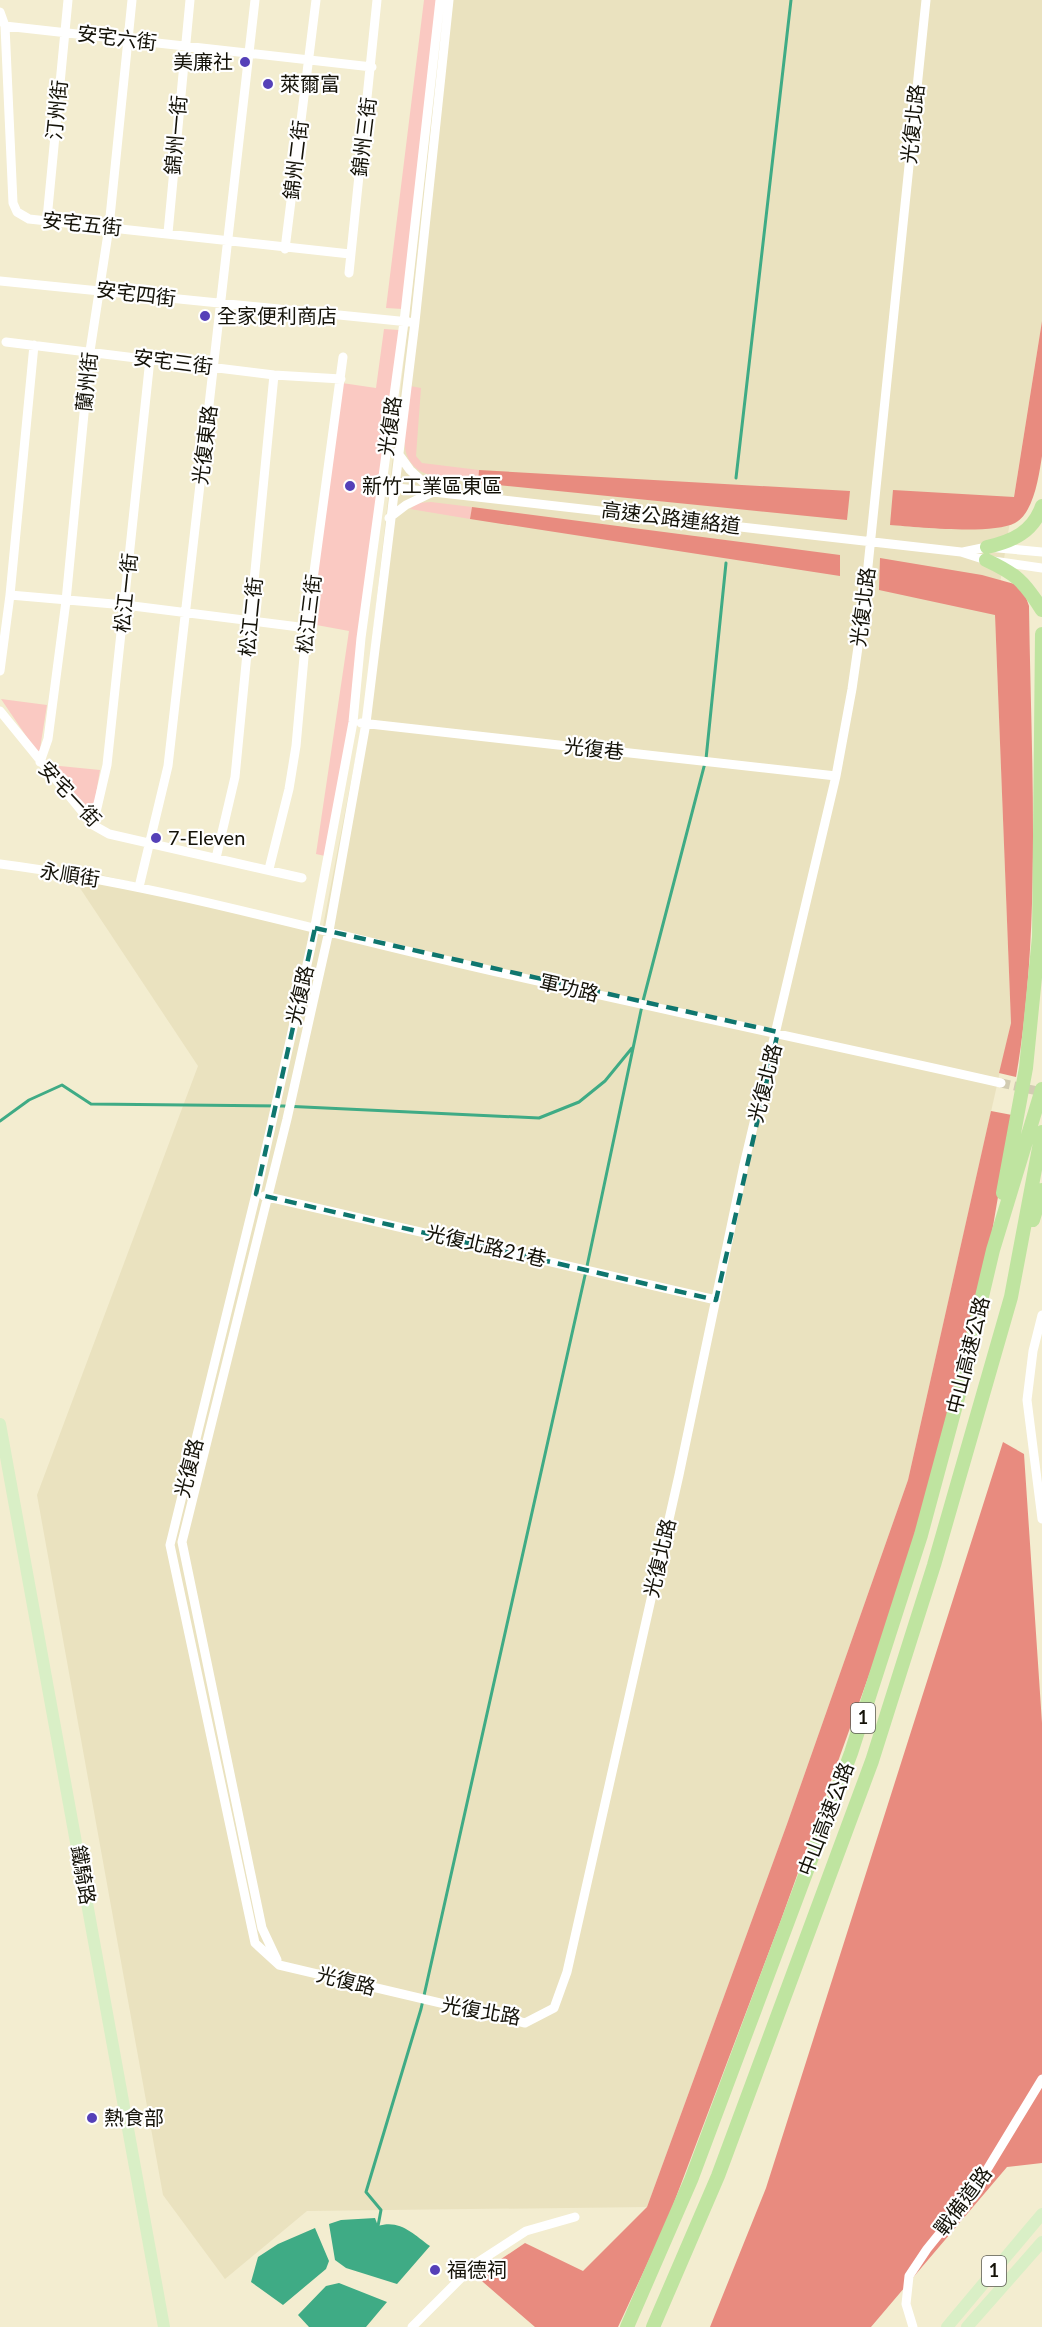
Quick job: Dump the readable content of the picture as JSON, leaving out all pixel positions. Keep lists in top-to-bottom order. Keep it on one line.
{"streets":{"highway":["中山高速公路","1"],"main road":["鐵騎路"],"street":["安宅六街","汀州街","光復北路","錦州一街","錦州三街","錦州二街","安宅五街","安宅四街","安宅三街","蘭州街","光復路","光復東路","高速公路連絡道","松江一街","松江三街","松江二街","光復巷","安宅一街","永順街","軍功路","光復北路21巷","戰備道路"]},"crossings":[["安宅六街","汀州街"],["安宅六街","錦州一街"],["安宅六街","錦州三街"],["安宅六街","錦州二街"],["安宅六街","安宅五街"],["安宅六街","蘭州街"],["安宅六街","光復東路"],["汀州街","安宅五街"],["光復北路","光復路"],["光復北路","光復巷"],["光復北路","軍功路"],["光復北路","光復北路21巷"],["錦州一街","安宅五街"],["錦州三街","安宅五街"],["錦州二街","安宅五街"],["安宅五街","蘭州街"],["安宅五街","光復東路"],["安宅四街","蘭州街"],["安宅四街","光復路"],["安宅四街","光復東路"],["安宅三街","蘭州街"],["安宅三街","光復東路"],["安宅三街","松江一街"],["安宅三街","松江三街"],["安宅三街","松江二街"],["蘭州街","安宅一街"],["光復路","高速公路連絡道"],["光復路","光復巷"],["光復路","軍功路"],["光復路","光復北路21巷"],["光復東路","安宅一街"],["光復東路","永順街"],["光復東路","軍功路"],["松江一街","安宅一街"],["松江三街","安宅一街"],["松江二街","安宅一街"],["永順街","軍功路"]],"places":["美廉社","萊爾富","全家便利商店","新竹工業區東區","7-Eleven","熱食部","福德祠"]}
